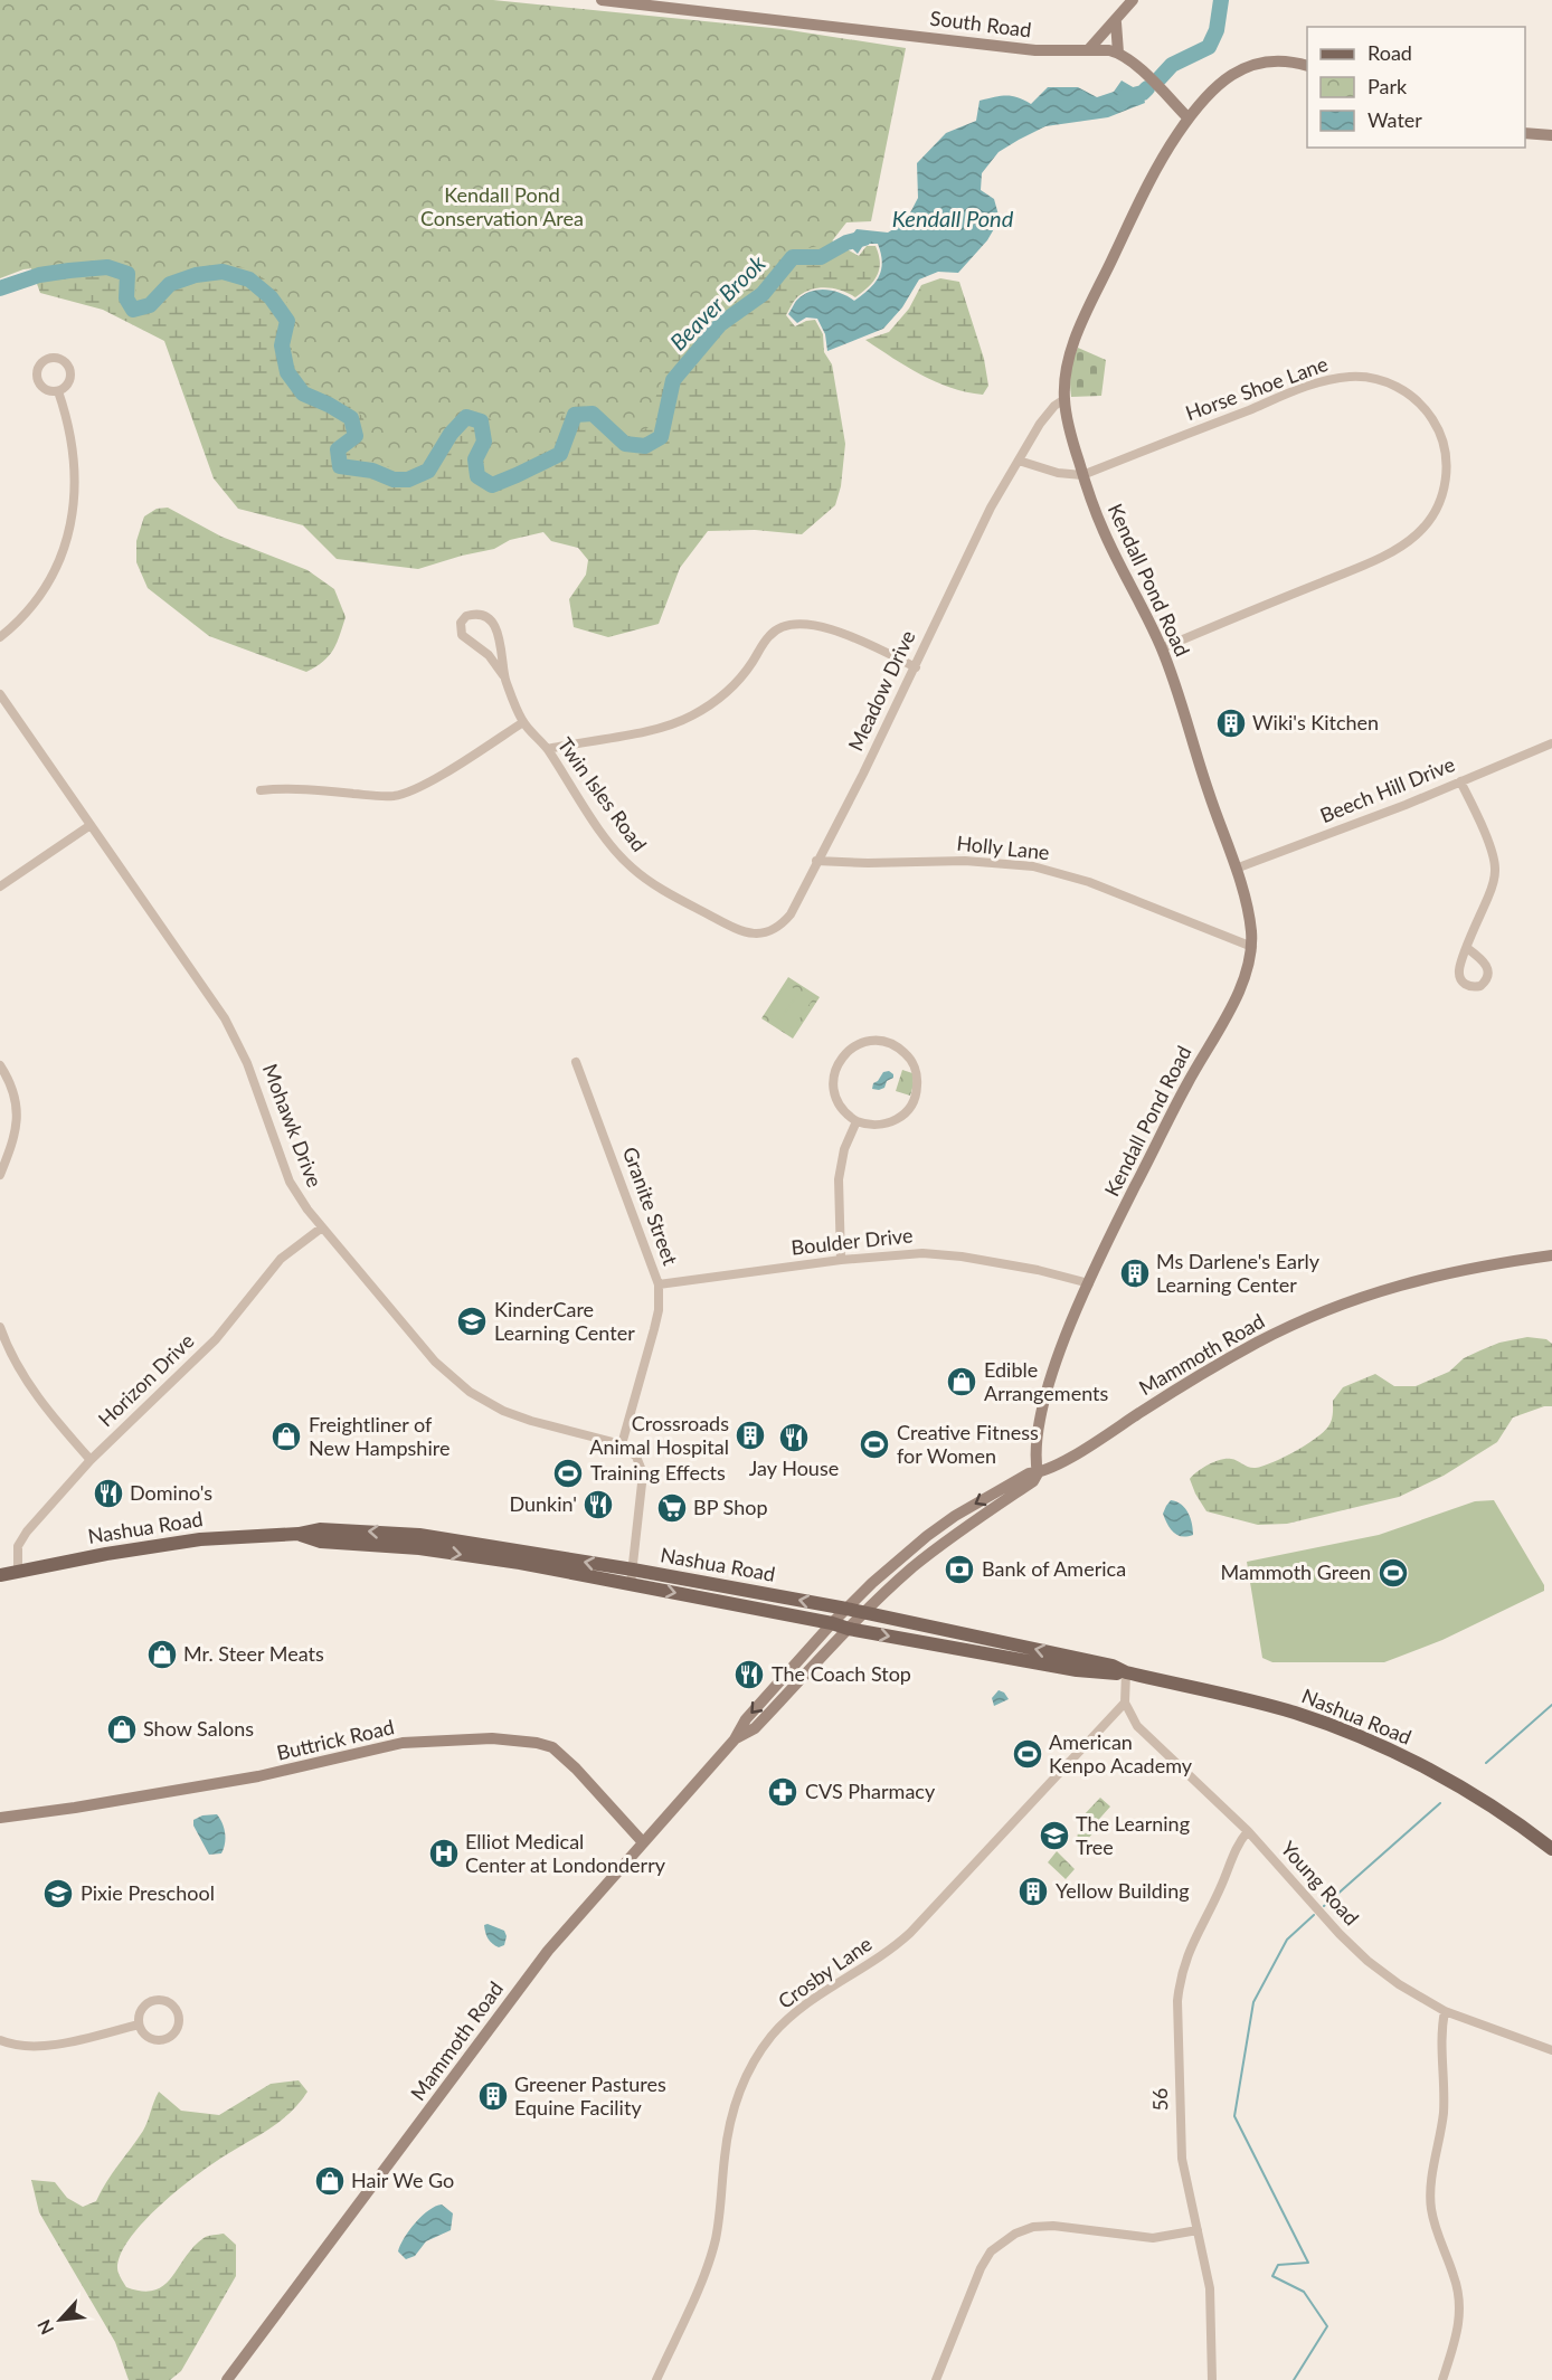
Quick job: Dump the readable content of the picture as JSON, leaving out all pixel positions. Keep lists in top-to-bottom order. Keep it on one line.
{"streets":{"main road":["Nashua Road"],"street":["South Road","Horse Shoe Lane","Kendall Pond Road","Meadow Drive","Beech Hill Drive","Twin Isles Road","Holly Lane","Mohawk Drive","Granite Street","Boulder Drive","Mammoth Road","Horizon Drive","Buttrick Road","Young Road","Crosby Lane","56"]},"crossings":[["Horse Shoe Lane","Kendall Pond Road"],["Kendall Pond Road","Meadow Drive"],["Kendall Pond Road","Beech Hill Drive"],["Kendall Pond Road","Holly Lane"],["Kendall Pond Road","Boulder Drive"],["Kendall Pond Road","Mammoth Road"],["Meadow Drive","Twin Isles Road"],["Meadow Drive","Holly Lane"],["Mohawk Drive","Granite Street"],["Mohawk Drive","Horizon Drive"],["Granite Street","Boulder Drive"],["Mammoth Road","Nashua Road"],["Mammoth Road","Buttrick Road"],["Horizon Drive","Nashua Road"],["Young Road","Crosby Lane"],["Young Road","56"]],"water":["Kendall Pond","Beaver Brook"],"parks":["Kendall Pond Conservation Area"],"places":{"building":["Wiki's Kitchen","Ms Darlene's Early Learning Center","Crossroads Animal Hospital","Yellow Building","Greener Pastures Equine Facility"],"school or university":["KinderCare Learning Center","The Learning Tree","Pixie Preschool"],"shop":["Edible Arrangements","Freightliner of New Hampshire","Mr. Steer Meats","Show Salons","Hair We Go"],"restaurant":["Jay House","Domino's","Dunkin'","The Coach Stop"],"sports":["Creative Fitness for Women","Training Effects","Mammoth Green","American Kenpo Academy"],"supermarket":["BP Shop"],"bank":["Bank of America"],"pharmacy":["CVS Pharmacy"],"hospital":["Elliot Medical Center at Londonderry"]},"legend":["Road","Park","Water"],"north":"bottom left"}
